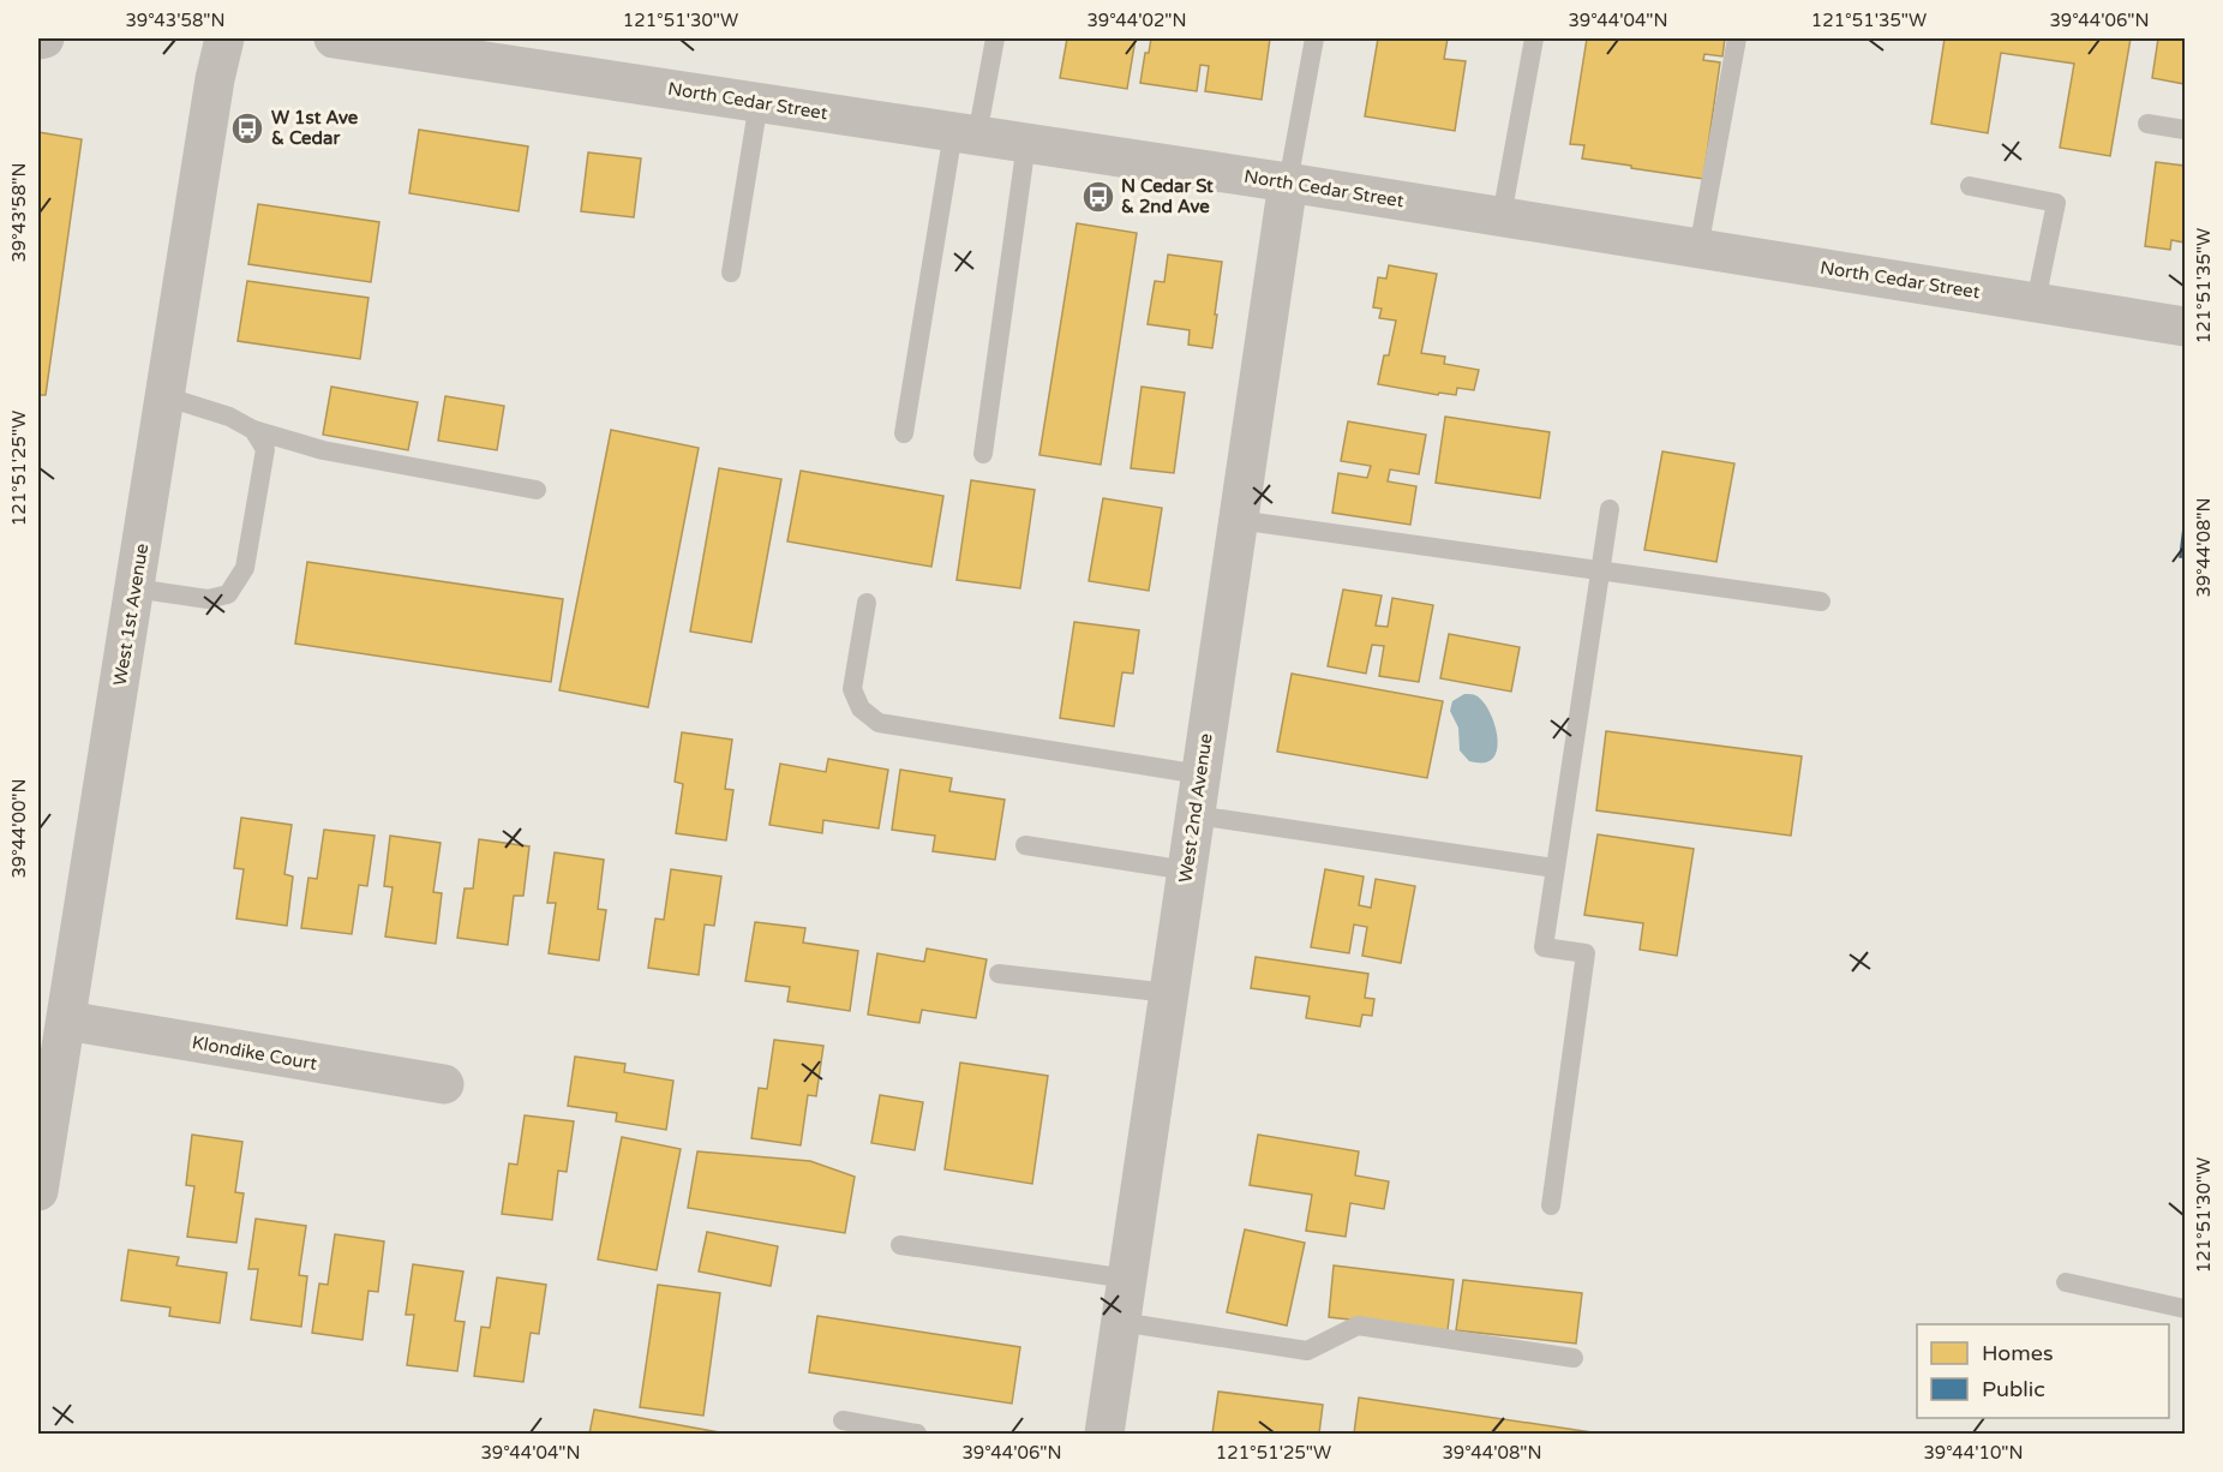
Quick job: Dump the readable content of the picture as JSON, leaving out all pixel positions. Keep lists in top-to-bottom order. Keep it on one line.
{"streets":{"street":["North Cedar Street","West 1st Avenue","West 2nd Avenue","Klondike Court"]},"crossings":[["North Cedar Street","West 2nd Avenue"],["West 1st Avenue","Klondike Court"]],"places":{"bus stop":["W 1st Ave & Cedar","N Cedar St & 2nd Ave"]},"legend":["Homes","Public"],"coordinates":["39°43'58\"N","121°51'30\"W","39°44'02\"N","39°44'04\"N","121°51'35\"W","39°44'06\"N","121°51'25\"W","39°44'08\"N","39°44'00\"N","39°44'10\"N"]}
